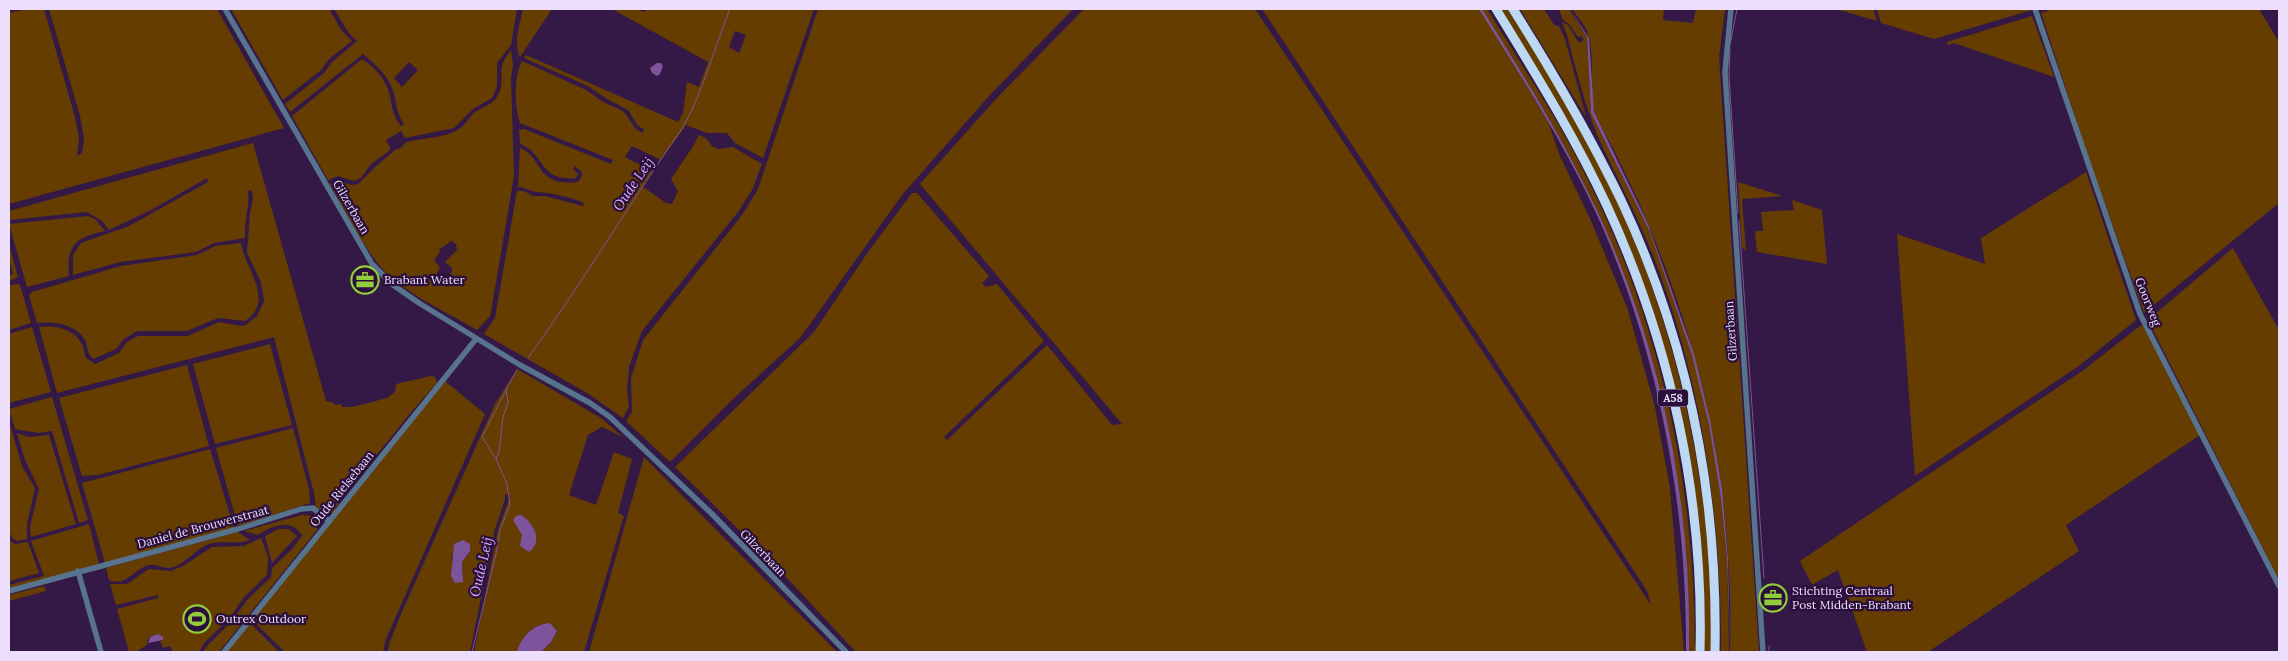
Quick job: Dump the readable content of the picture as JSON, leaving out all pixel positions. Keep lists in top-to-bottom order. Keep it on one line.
{"streets":{"highway":["A58"],"street":["Gilzerbaan","Goorweg","Oude Rielsebaan","Daniel de Brouwerstraat"]},"crossings":[["Gilzerbaan","Oude Rielsebaan"],["Oude Rielsebaan","Daniel de Brouwerstraat"]],"water":["Oude Leij"],"places":{"office":["Brabant Water","Stichting Centraal Post Midden-Brabant"],"sports":["Outrex Outdoor"]}}
